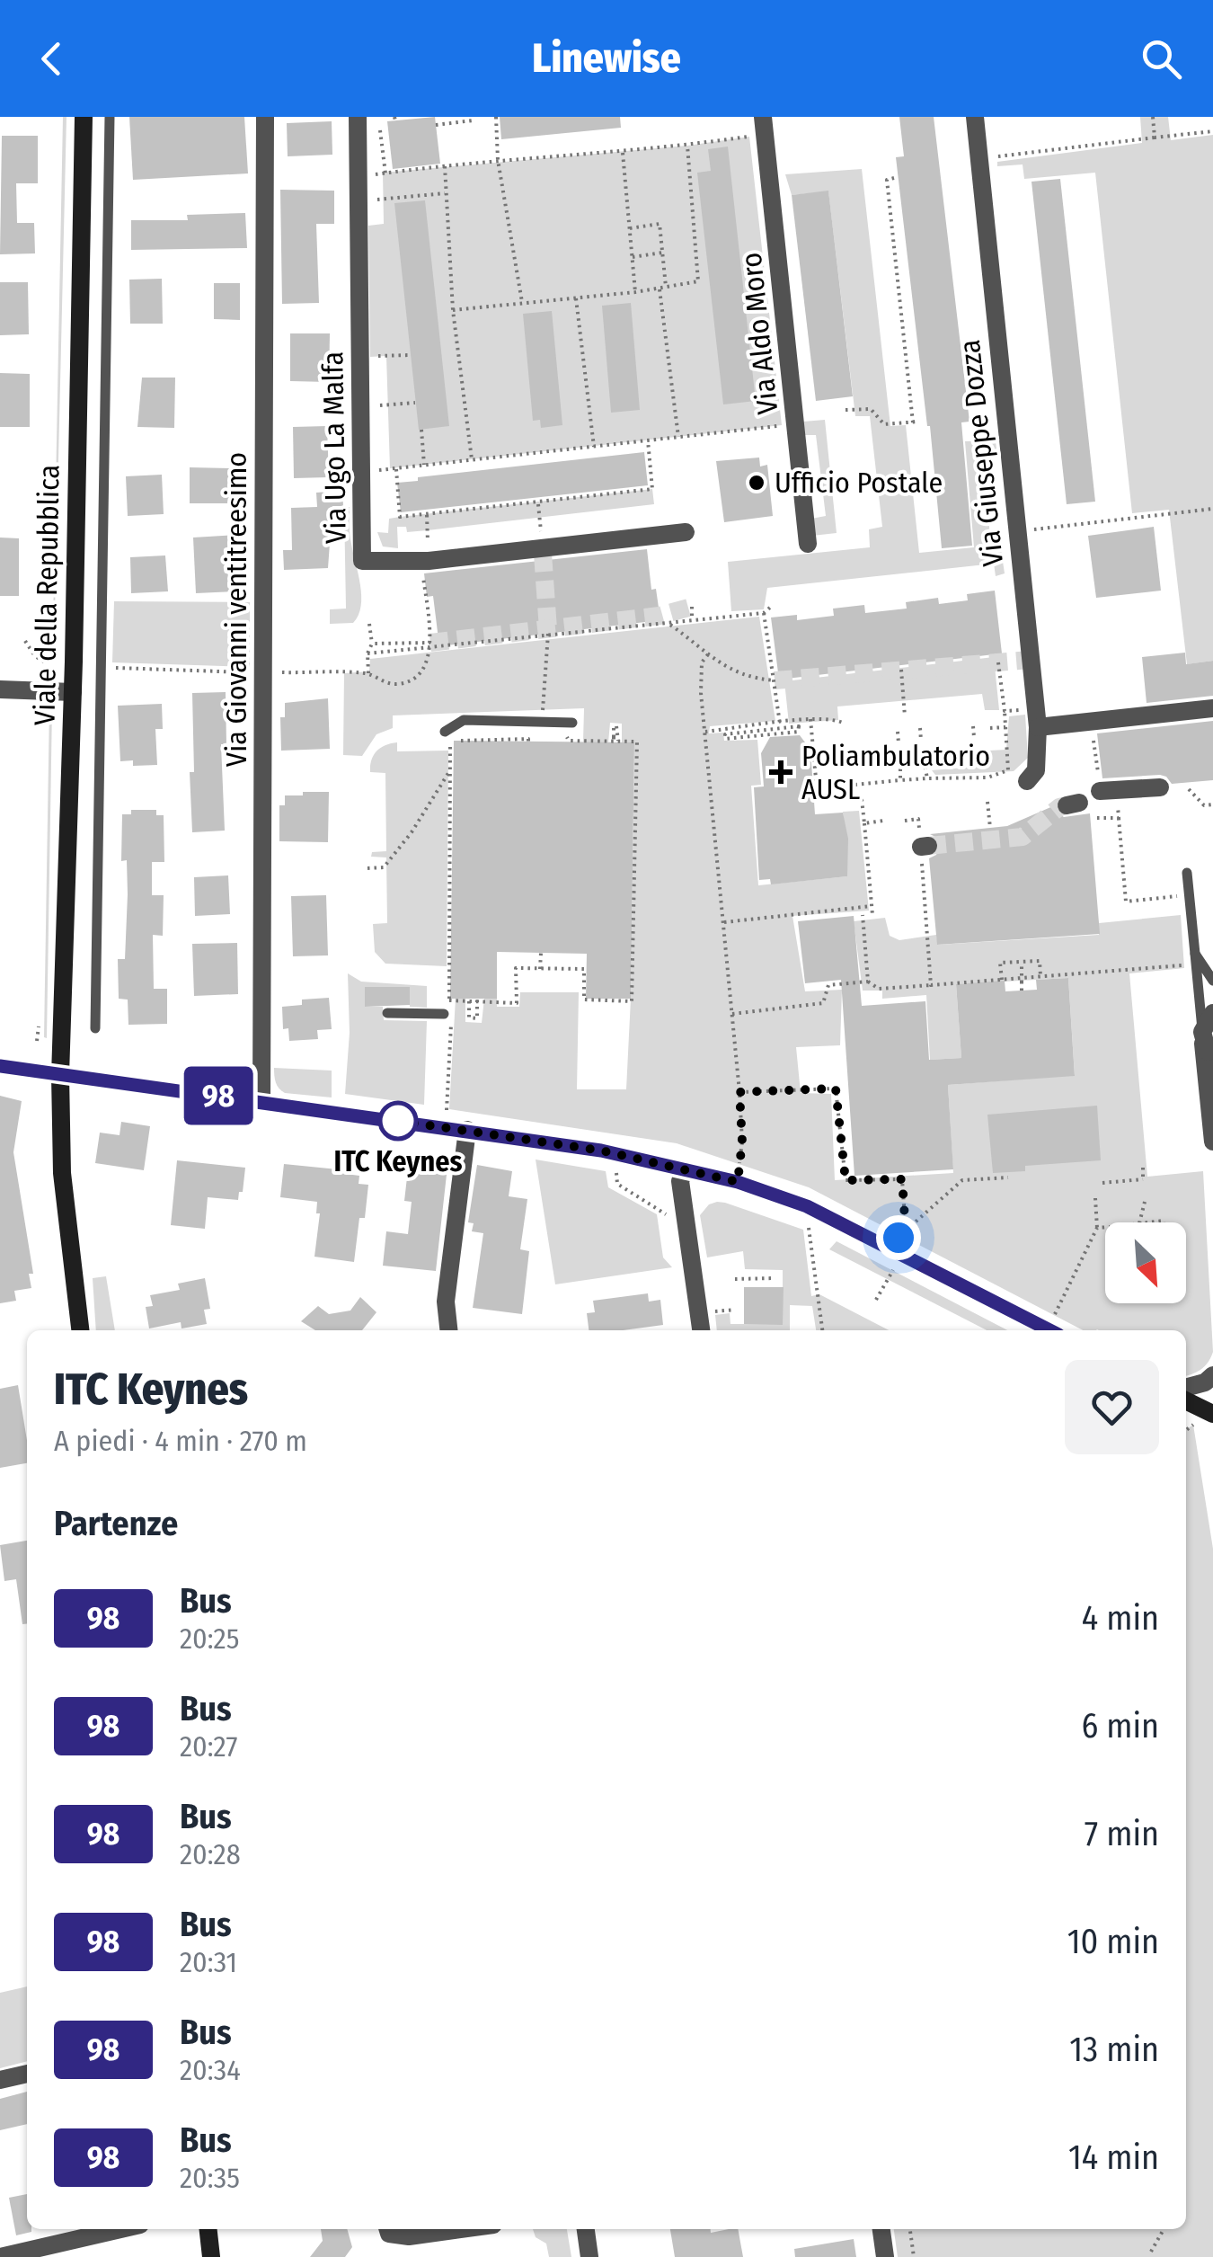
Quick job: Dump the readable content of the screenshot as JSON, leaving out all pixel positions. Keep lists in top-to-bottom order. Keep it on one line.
{"streets":{"street":["Via Aldo Moro","Via Ugo La Malfa","Via Giuseppe Dozza","Viale della Repubblica","Via Giovanni ventitreesimo"]},"places":{"other":["Ufficio Postale","ITC Keynes"],"health":["Poliambulatorio AUSL"]},"lines":["bus line 98"],"north":"bottom right","page":{"header":"Linewise","on_map":"98","heading":[["ITC Keynes","A piedi · 4 min · 270 m"],"Partenze"],"list":[{"mark":"98","name":"Bus","note":"20:25","value":"4 min"},{"mark":"98","name":"Bus","note":"20:27","value":"6 min"},{"mark":"98","name":"Bus","note":"20:28","value":"7 min"},{"mark":"98","name":"Bus","note":"20:31","value":"10 min"},{"mark":"98","name":"Bus","note":"20:34","value":"13 min"},{"mark":"98","name":"Bus","note":"20:35","value":"14 min"}]}}
